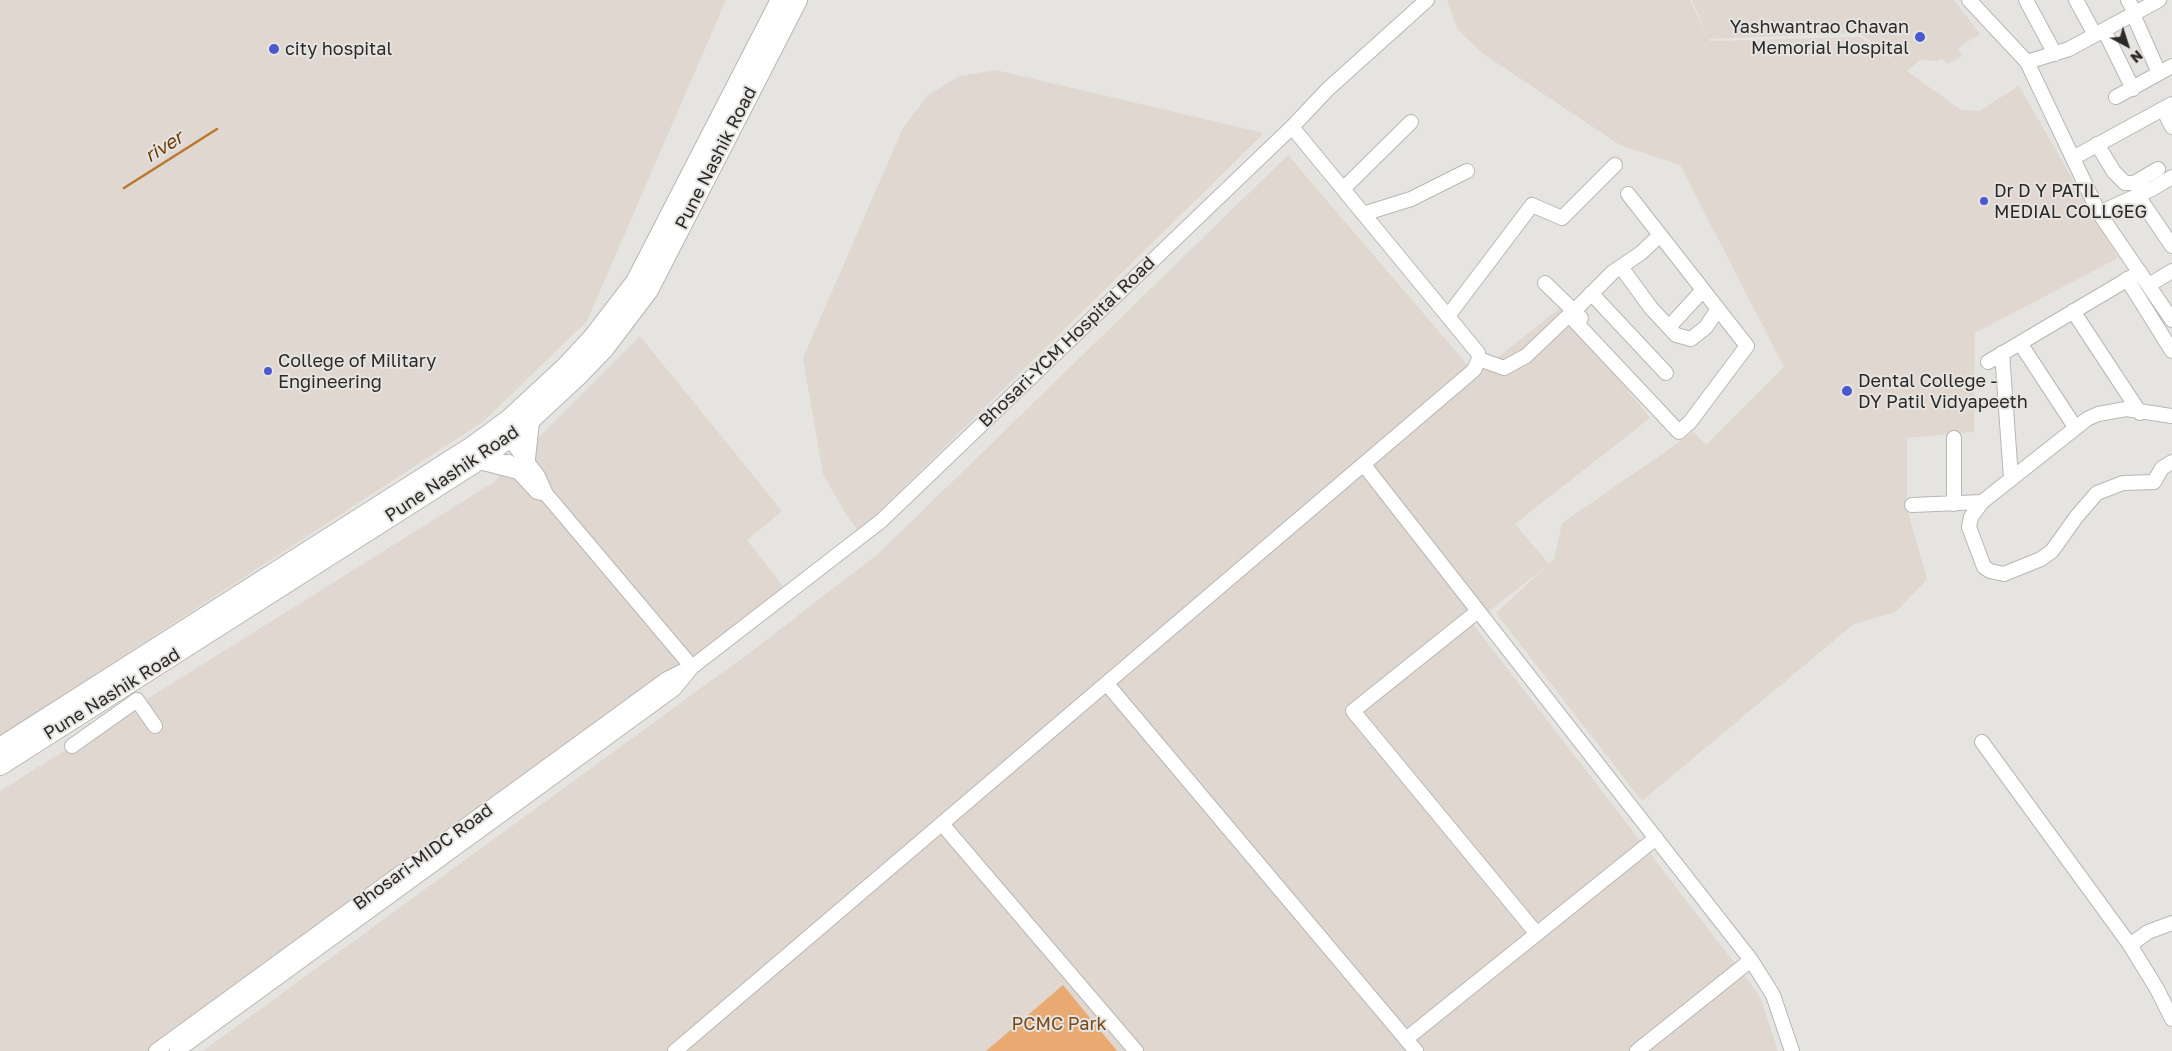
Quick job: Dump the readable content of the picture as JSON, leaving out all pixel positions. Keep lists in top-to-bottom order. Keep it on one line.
{"streets":{"highway":["Pune Nashik Road"],"street":["Bhosari-YCM Hospital Road","Bhosari-MIDC Road"]},"crossings":[["Bhosari-YCM Hospital Road","Bhosari-MIDC Road"]],"water":["river"],"parks":["PCMC Park"],"places":["Yashwantrao Chavan Memorial Hospital","city hospital","Dr D Y PATIL MEDIAL COLLGEG","College of Military Engineering","Dental College - DY Patil Vidyapeeth"],"north":"bottom right"}
